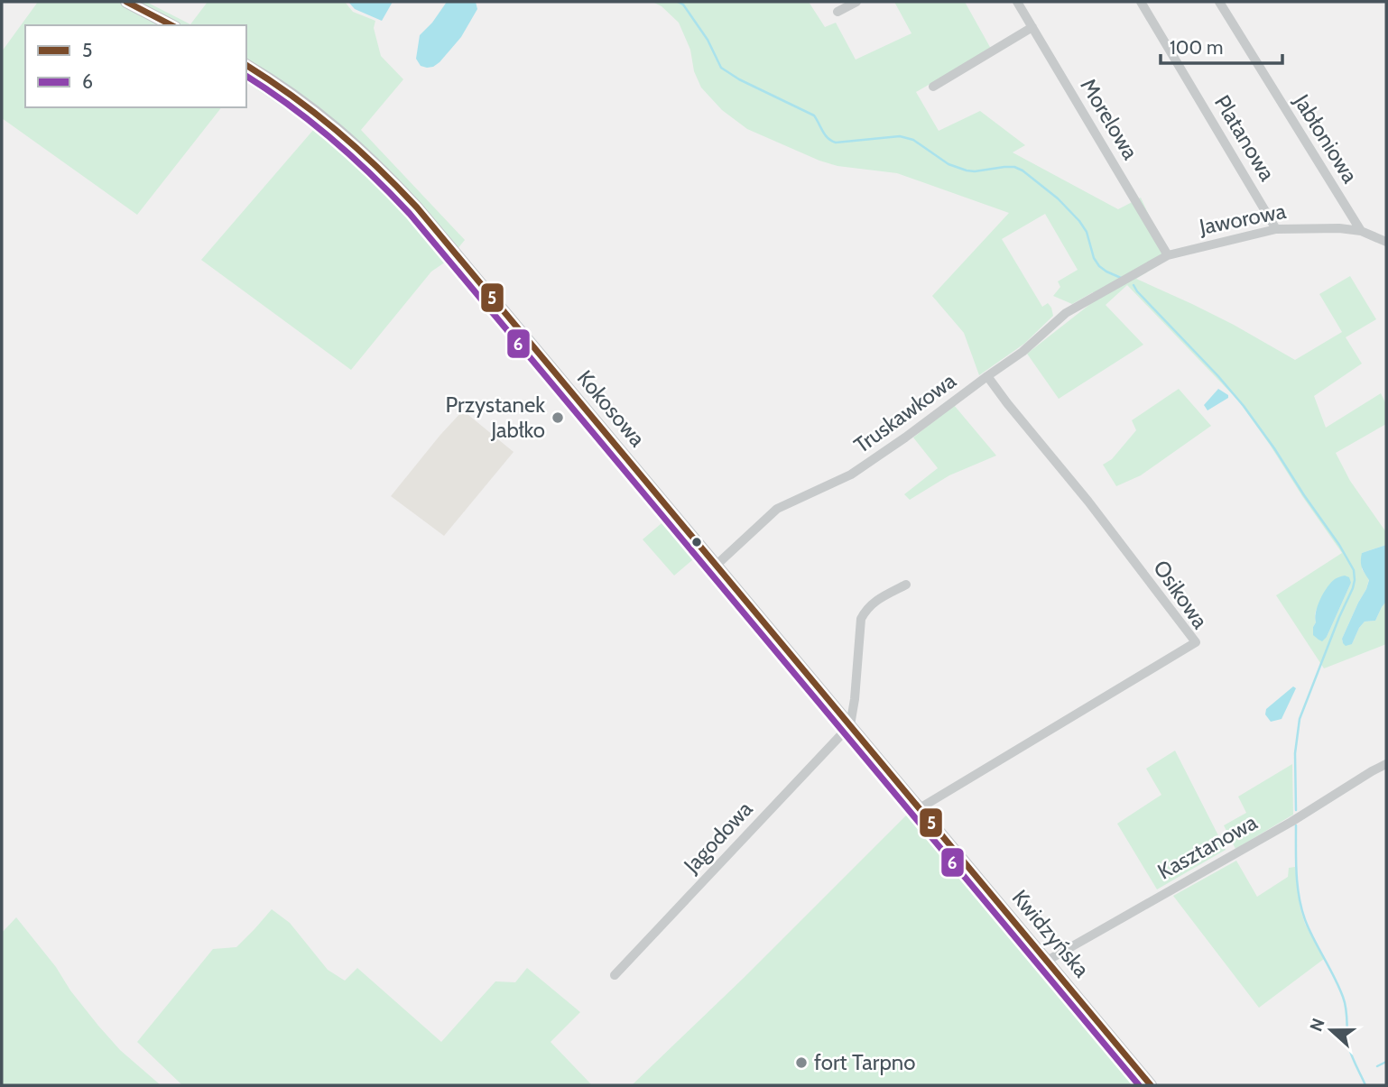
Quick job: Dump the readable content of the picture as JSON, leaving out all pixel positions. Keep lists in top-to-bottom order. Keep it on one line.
{"streets":{"main road":["Kokosowa","Kwidzyńska"],"street":["Morelowa","Platanowa","Jabłoniowa","Jaworowa","Truskawkowa","Osikowa","Jagodowa","Kasztanowa"]},"crossings":[["Morelowa","Jaworowa"],["Platanowa","Jaworowa"],["Jabłoniowa","Jaworowa"],["Jaworowa","Truskawkowa"],["Kokosowa","Truskawkowa"],["Kokosowa","Osikowa"],["Kokosowa","Jagodowa"],["Kokosowa","Kwidzyńska"],["Truskawkowa","Osikowa"],["Osikowa","Kwidzyńska"],["Kasztanowa","Kwidzyńska"]],"places":["Przystanek Jabłko","fort Tarpno"],"lines":["transit line 5","transit line 6"],"legend":["5","6"],"scale_bar":"100 m","north":"left"}
